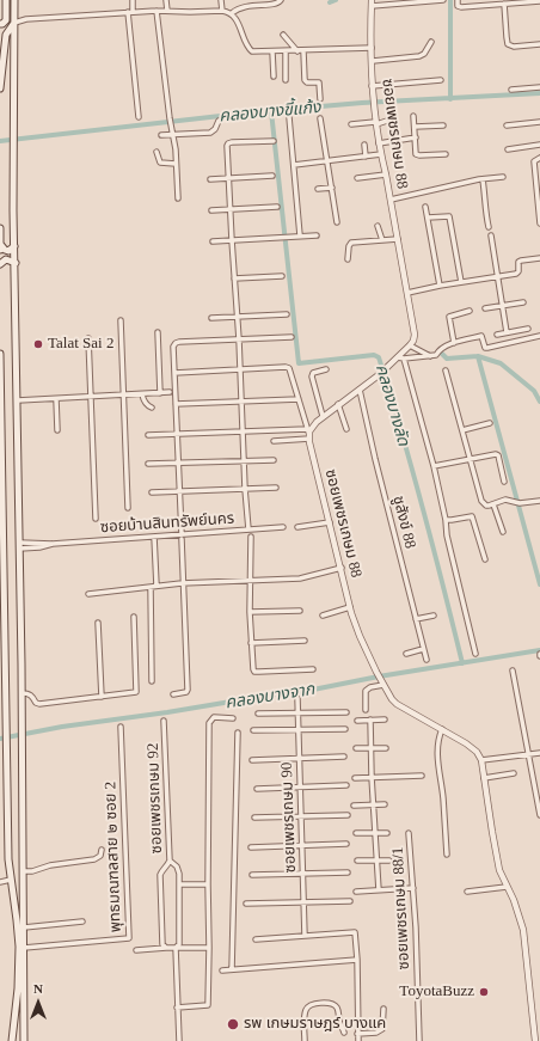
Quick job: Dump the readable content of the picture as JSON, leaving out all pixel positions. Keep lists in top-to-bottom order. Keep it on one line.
{"streets":{"street":["ซอยเพชรเกษม 88","ชูสังข์ 88","ซอยบ้านสินทรัพย์นคร","ซอยเพชรเกษม 92","ซอยเพชรเกษม 90","พุทธมณฑลสาย ๒ ซอย 2","ซอยเพชรเกษม 88/1"]},"water":["คลองบางขี้แก้ง","คลองบางลัด","คลองบางจาก"],"places":["Talat Sai 2","ToyotaBuzz","รพ เกษมราษฎร์ บางแค"],"north":"top"}
